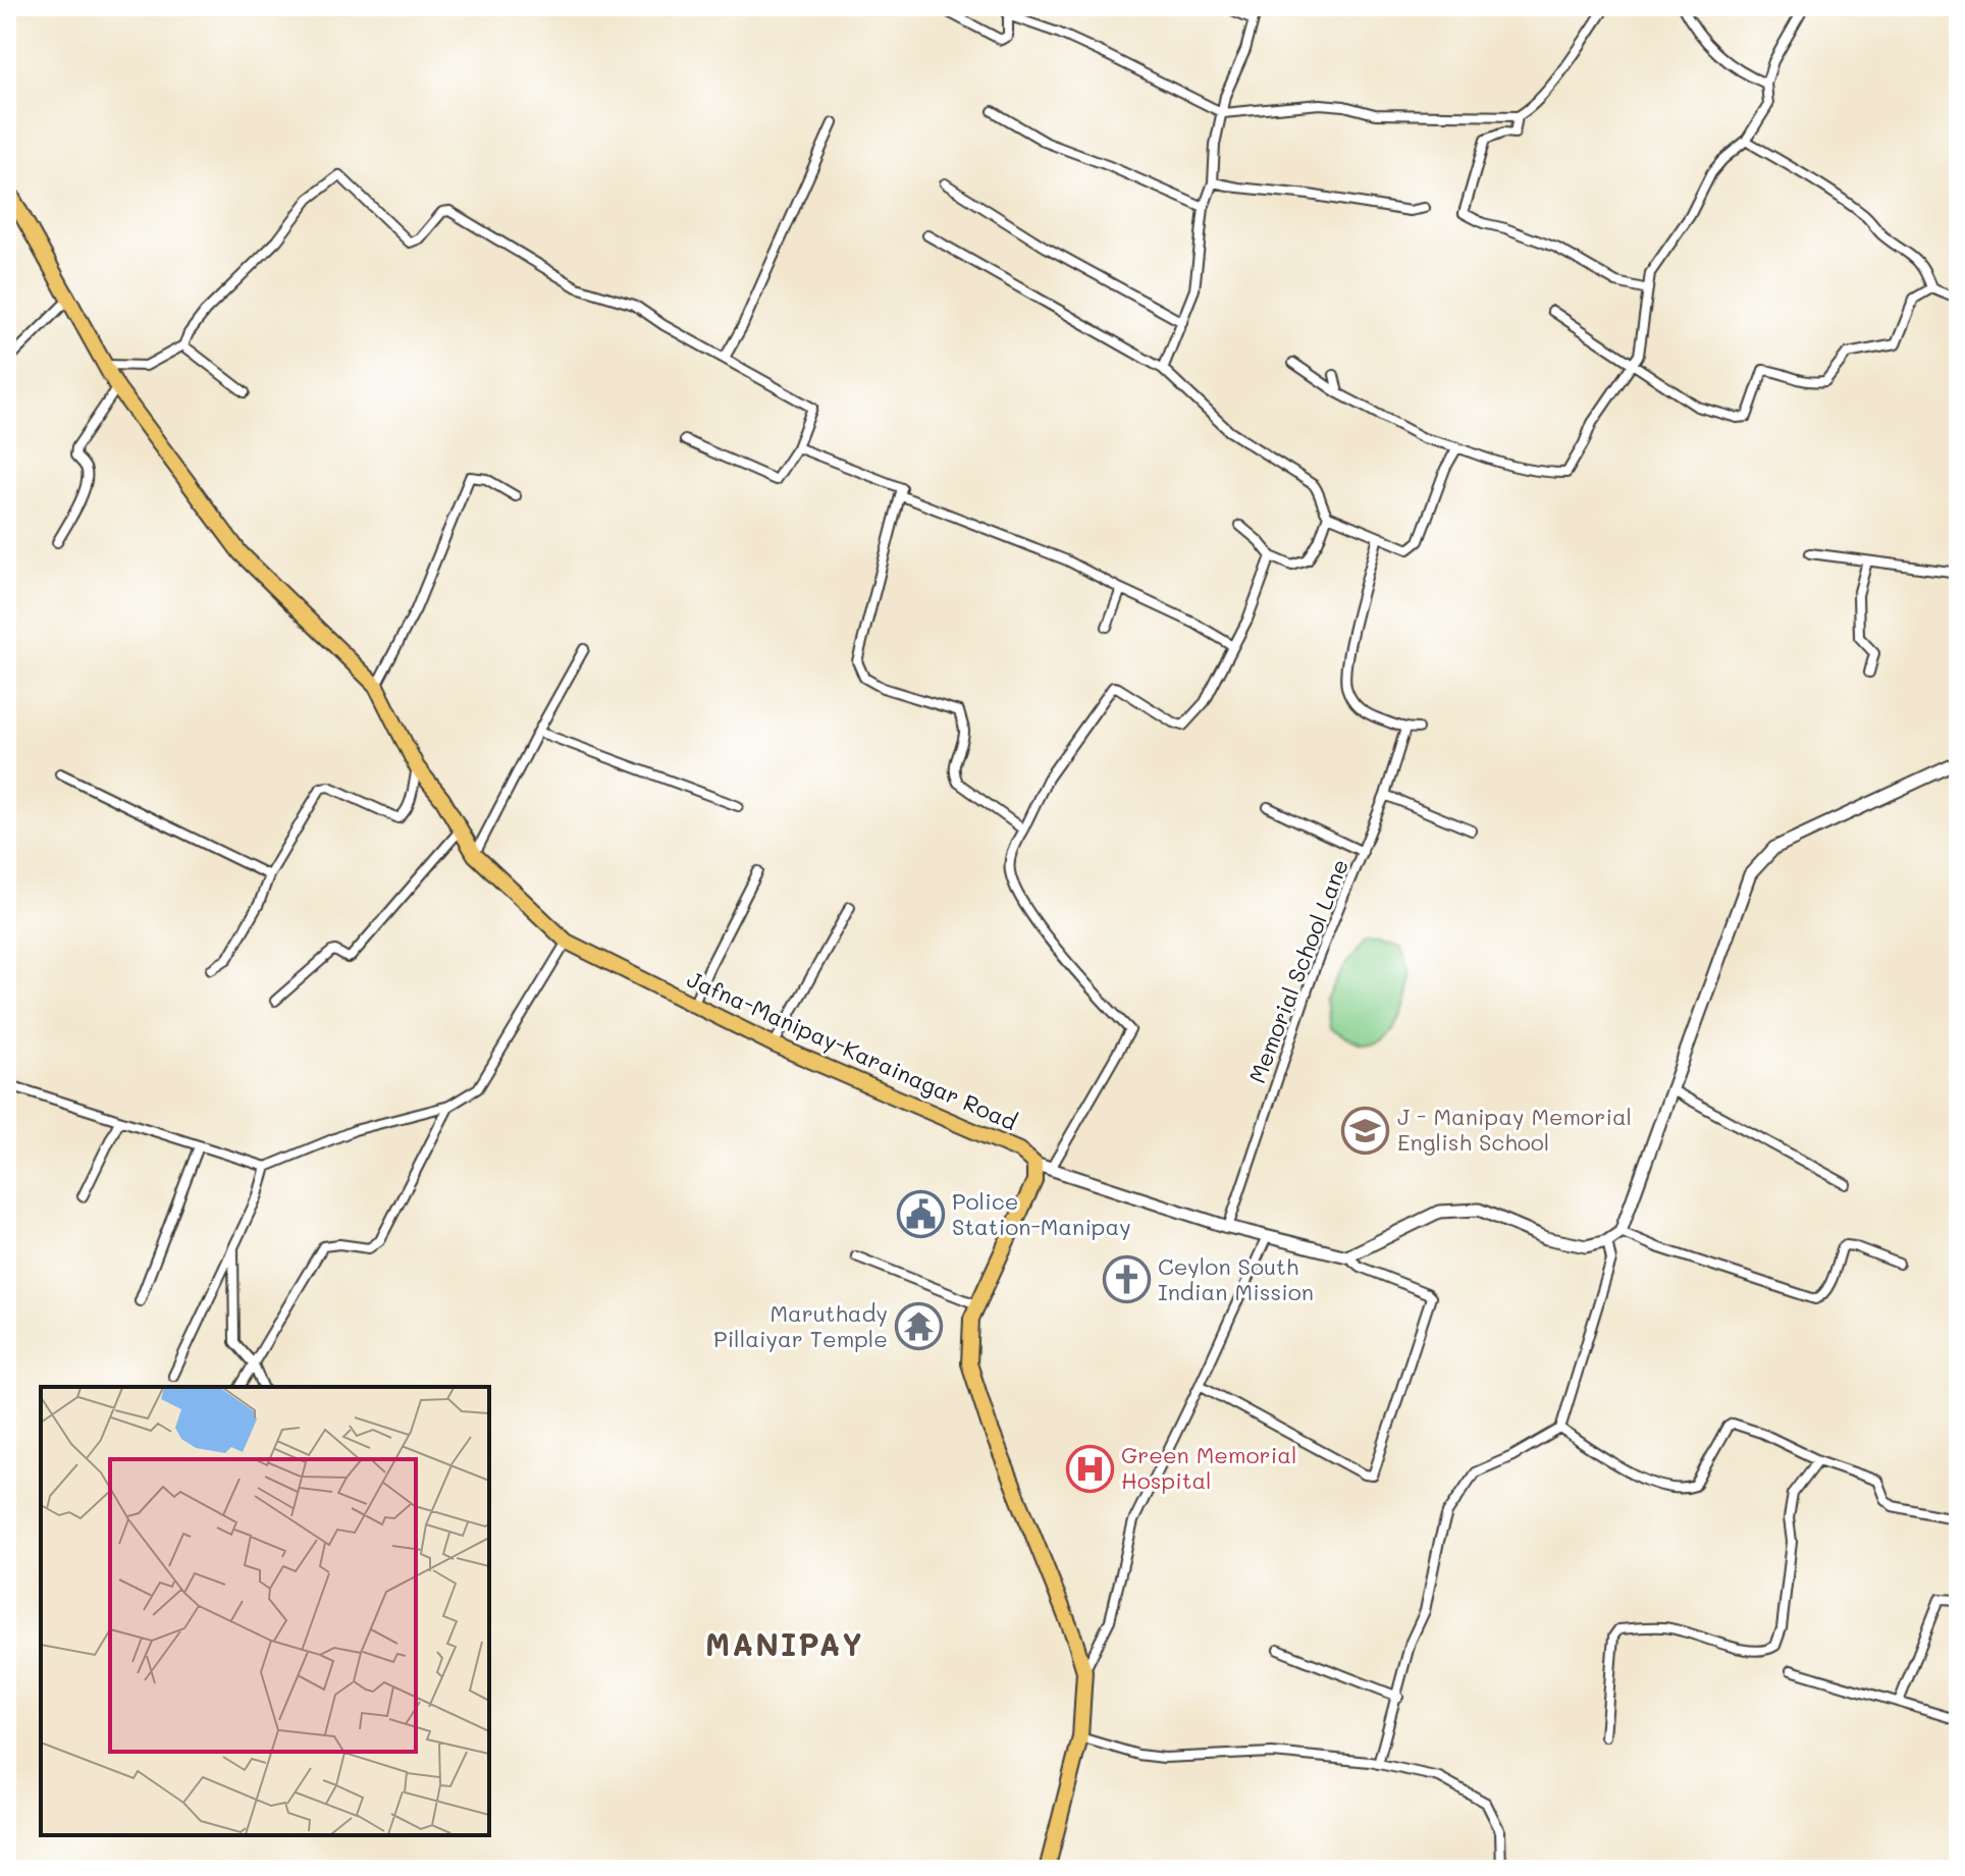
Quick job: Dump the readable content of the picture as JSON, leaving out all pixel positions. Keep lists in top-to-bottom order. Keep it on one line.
{"streets":{"main road":["Jafna-Manipay-Karainagar Road"],"street":["Memorial School Lane"]},"districts":["MANIPAY"],"places":{"school or university":["J - Manipay Memorial English School"],"public building":["Police Station-Manipay"],"church":["Ceylon South Indian Mission"],"temple":["Maruthady Pillaiyar Temple"],"hospital":["Green Memorial Hospital"]}}
